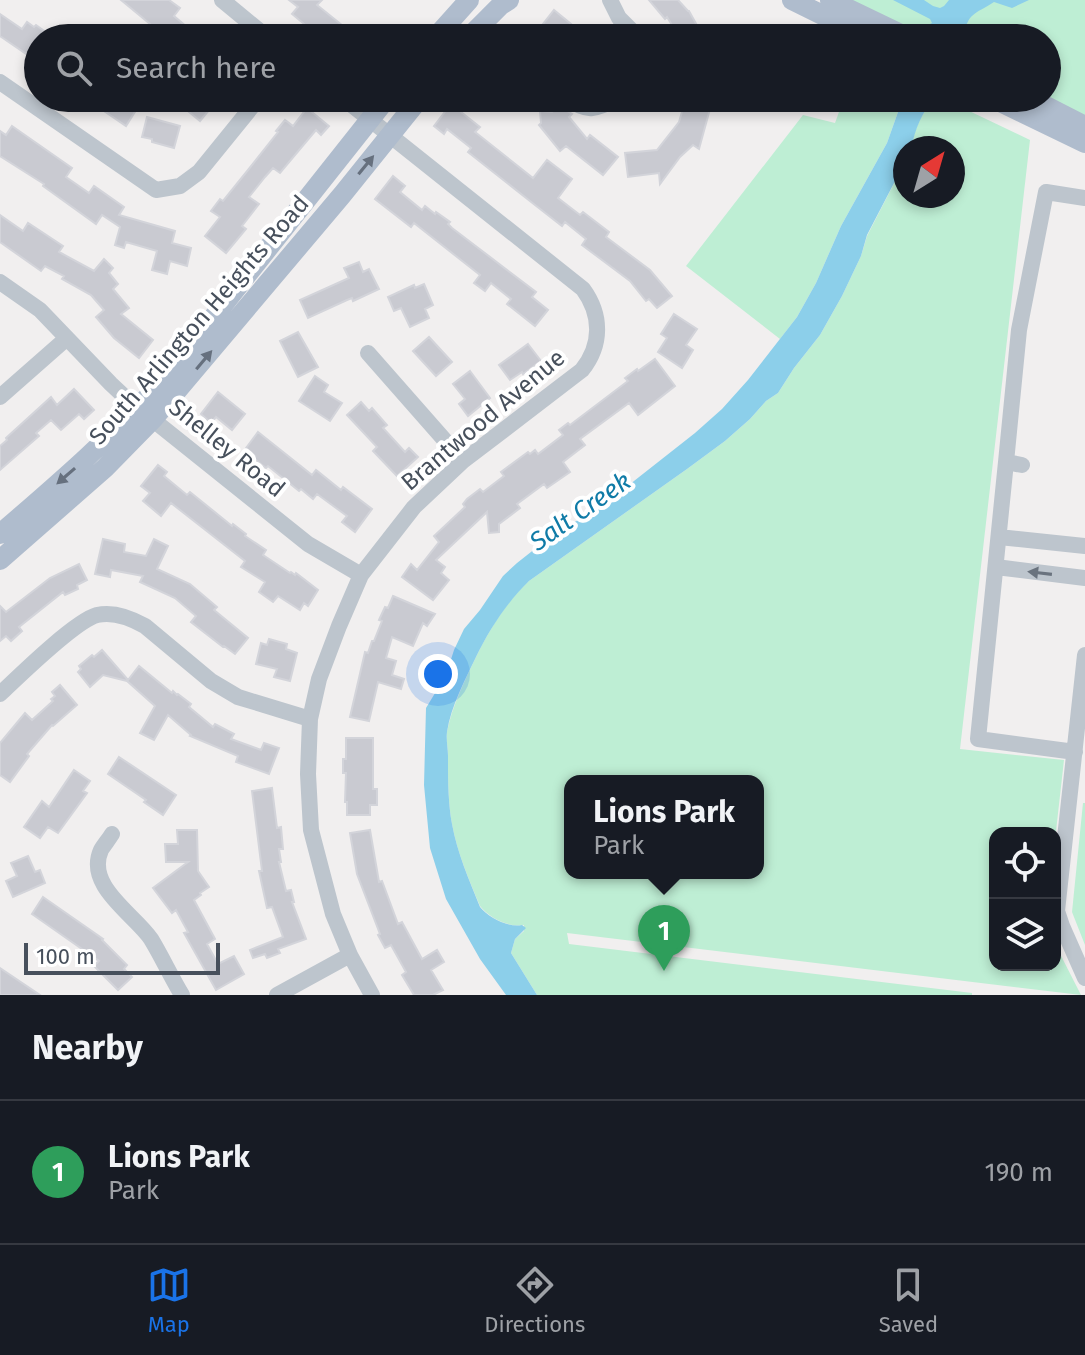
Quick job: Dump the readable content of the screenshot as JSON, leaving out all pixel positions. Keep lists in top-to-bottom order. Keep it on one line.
{"streets":{"main road":["South Arlington Heights Road"],"street":["Brantwood Avenue","Shelley Road"]},"crossings":[["South Arlington Heights Road","Brantwood Avenue"],["South Arlington Heights Road","Shelley Road"],["Brantwood Avenue","Shelley Road"]],"water":["Salt Creek"],"scale_bar":"100 m","north":"top right","page":{"search":"Search here","popup":["Lions Park","Park"],"pins":"1","scale":"100 m","heading":"Nearby","list":[{"mark":"1","name":"Lions Park","note":"Park","value":"190 m"}],"nav":["Map","Directions","Saved"]}}
